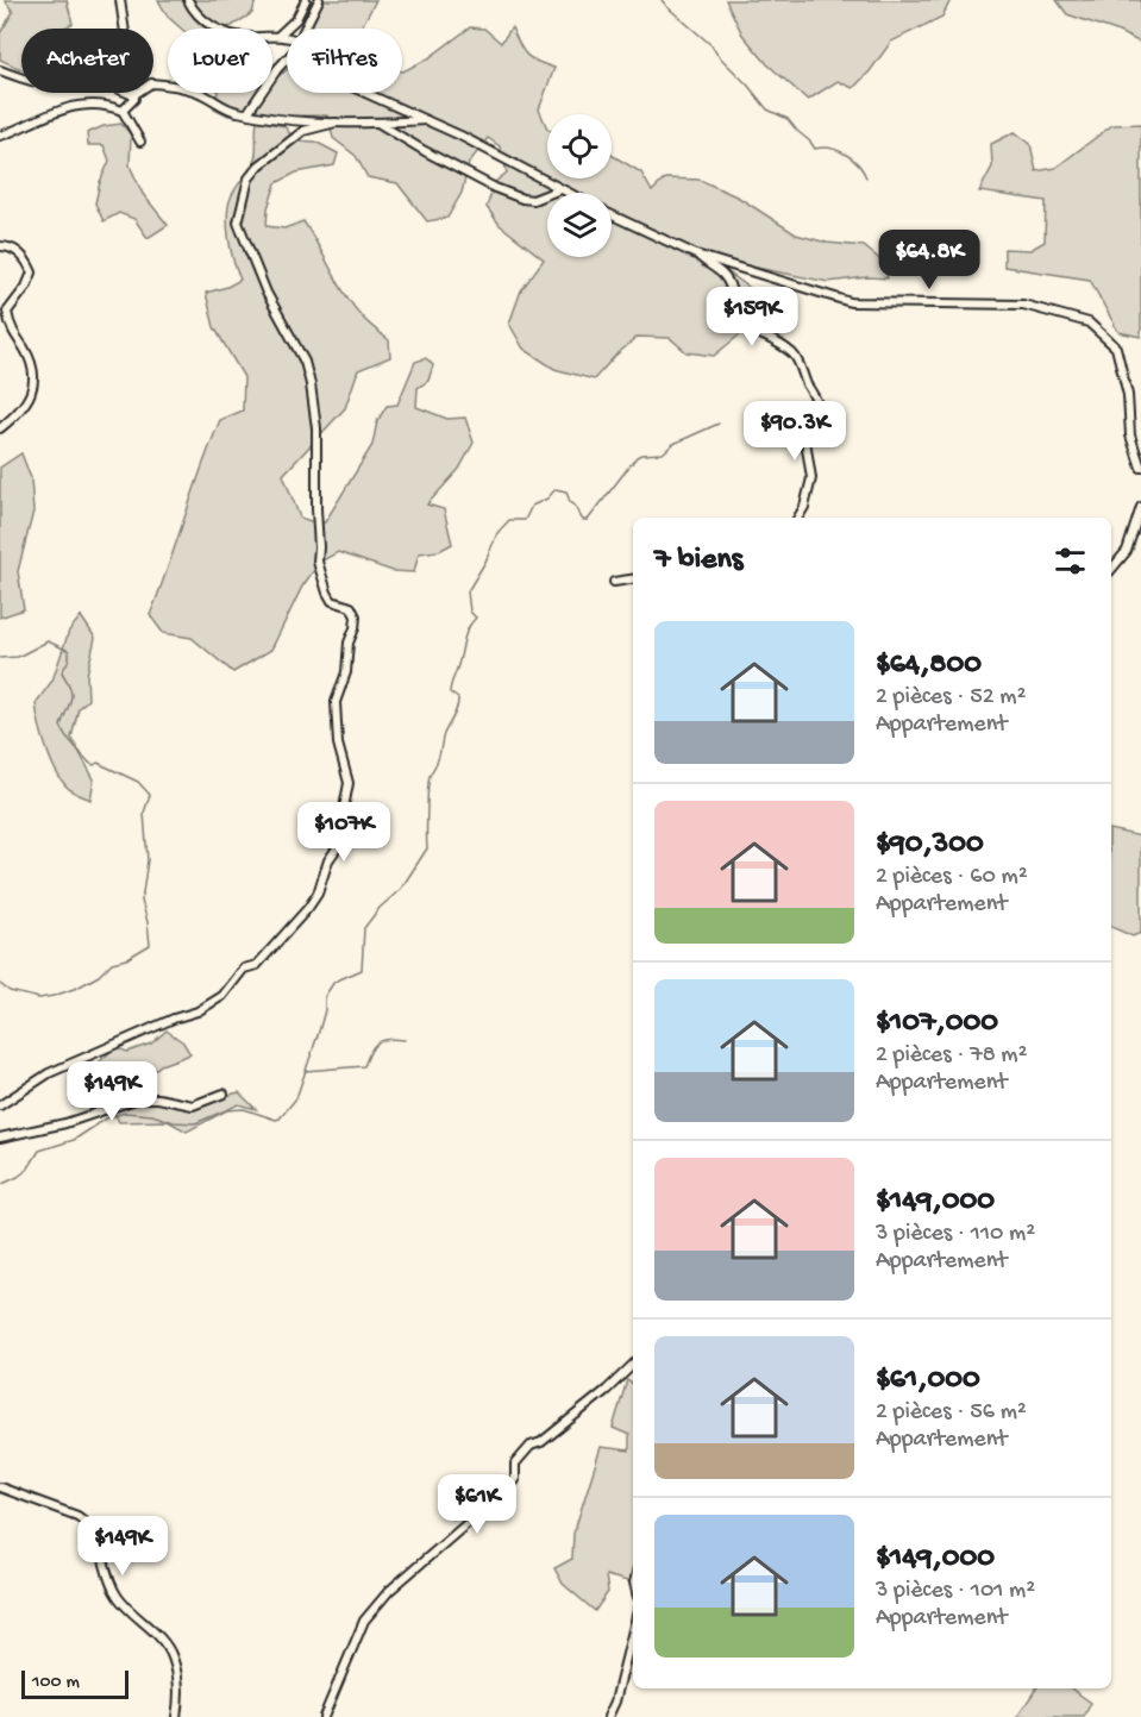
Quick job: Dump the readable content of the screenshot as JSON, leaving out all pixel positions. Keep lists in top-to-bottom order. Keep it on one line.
{"scale_bar":"100 m","page":{"chip":["Acheter","Louer","Filtres"],"price":["$64.8K","$159K","$90.3K","$107K","$149K","$61K","$149K"],"heading":"7 biens","list":[{"name":"$64,800","note":"2 pièces · 52 m² · Appartement"},{"name":"$90,300","note":"2 pièces · 60 m² · Appartement"},{"name":"$107,000","note":"2 pièces · 78 m² · Appartement"},{"name":"$149,000","note":"3 pièces · 110 m² · Appartement"},{"name":"$61,000","note":"2 pièces · 56 m² · Appartement"},{"name":"$149,000","note":"3 pièces · 101 m² · Appartement"}],"scale":"100 m"}}
